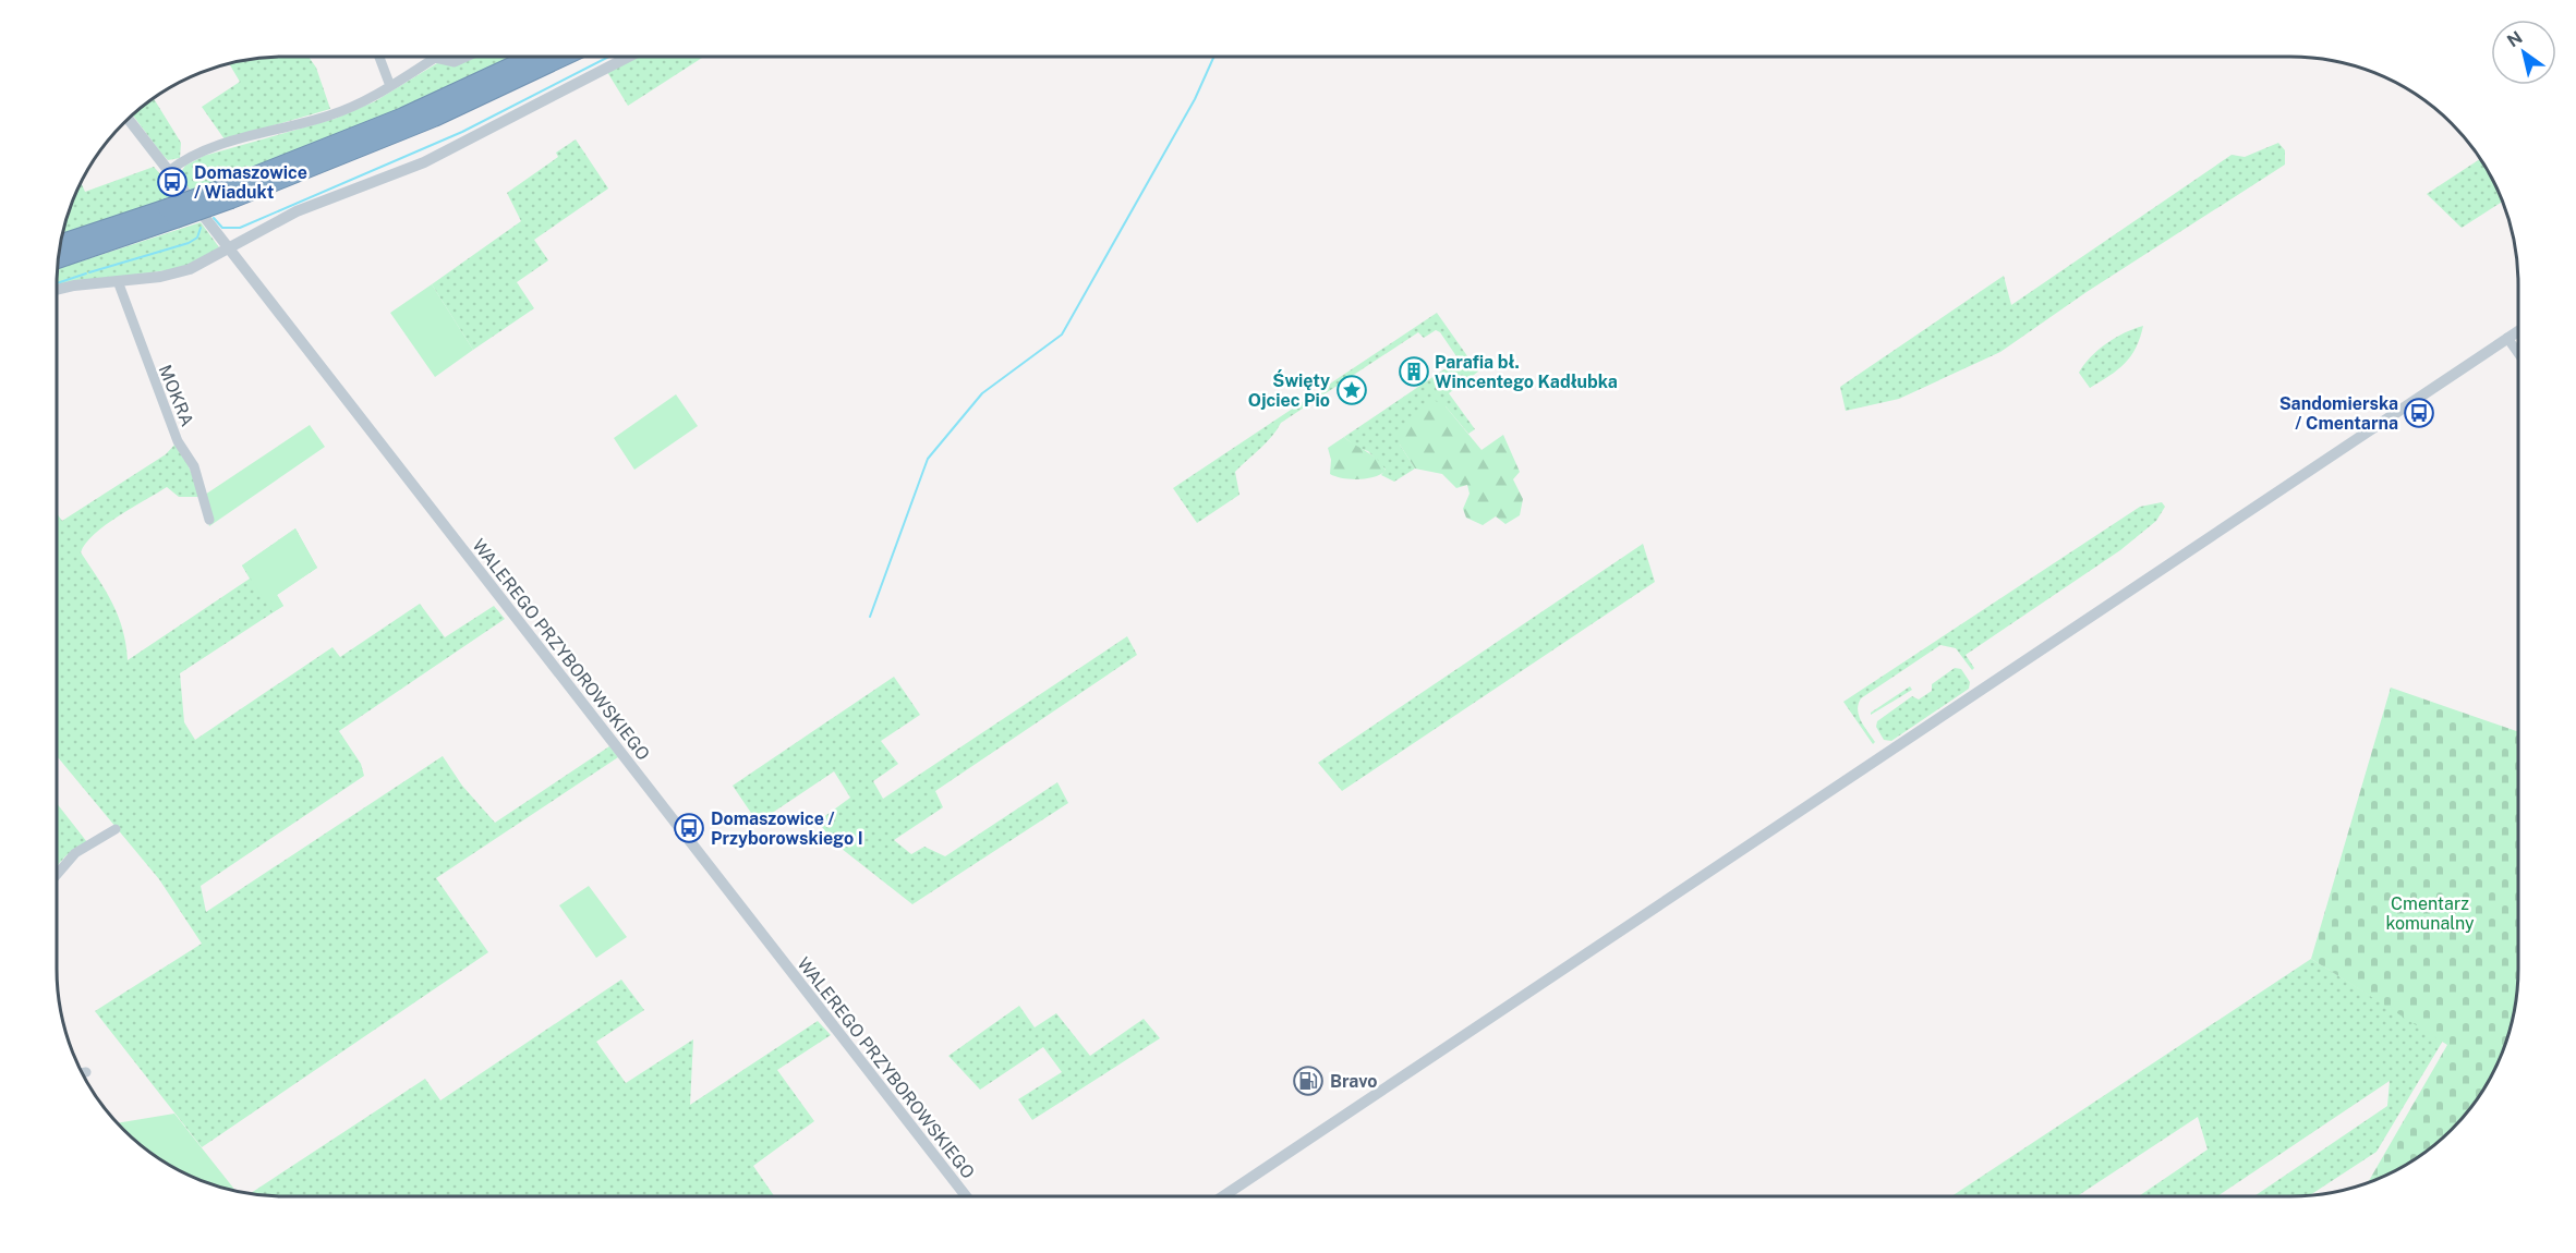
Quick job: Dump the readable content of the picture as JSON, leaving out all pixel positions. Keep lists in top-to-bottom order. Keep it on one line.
{"streets":{"street":["MOKRA","WALEREGO PRZYBOROWSKIEGO"]},"parks":["Cmentarz komunalny"],"places":{"bus stop":["Domaszowice / Wiadukt","Sandomierska / Cmentarna","Domaszowice / Przyborowskiego I"],"building":["Parafia bł. Wincentego Kadłubka"],"place":["Święty Ojciec Pio"],"fuel station":["Bravo"]},"north":"top left"}
